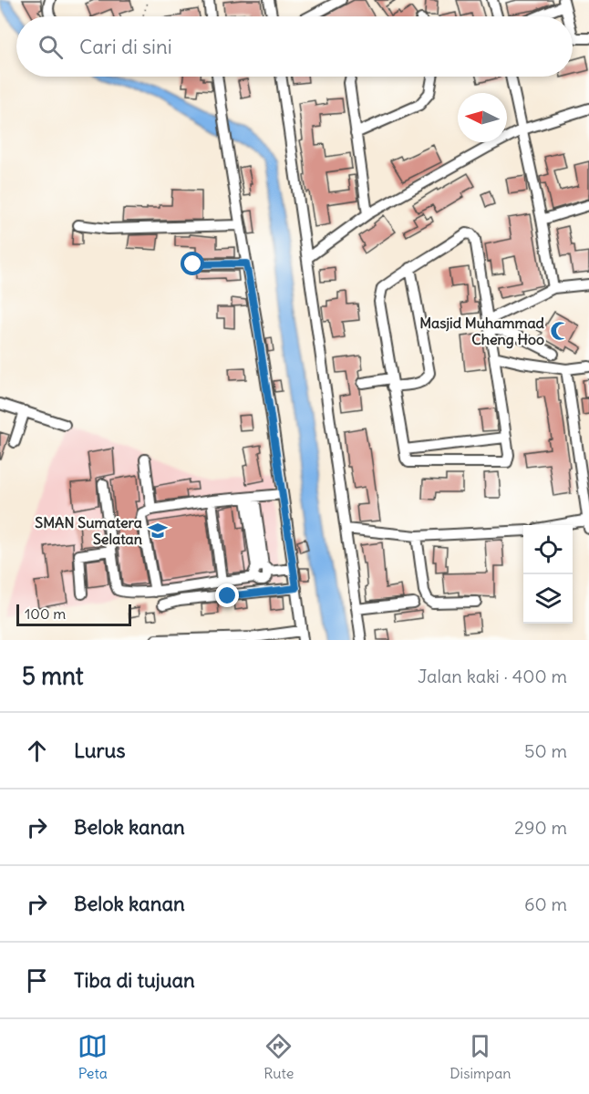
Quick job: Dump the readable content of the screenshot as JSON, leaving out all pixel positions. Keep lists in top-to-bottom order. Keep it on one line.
{"places":{"mosque":["Masjid Muhammad Cheng Hoo"],"school or university":["SMAN Sumatera Selatan"]},"scale_bar":"100 m","north":"left","page":{"search":"Cari di sini","scale":"100 m","heading":["5 mnt","Jalan kaki · 400 m"],"list":[["Lurus","50 m"],["Belok kanan","290 m"],["Belok kanan","60 m"],"Tiba di tujuan"],"nav":["Peta","Rute","Disimpan"]}}
